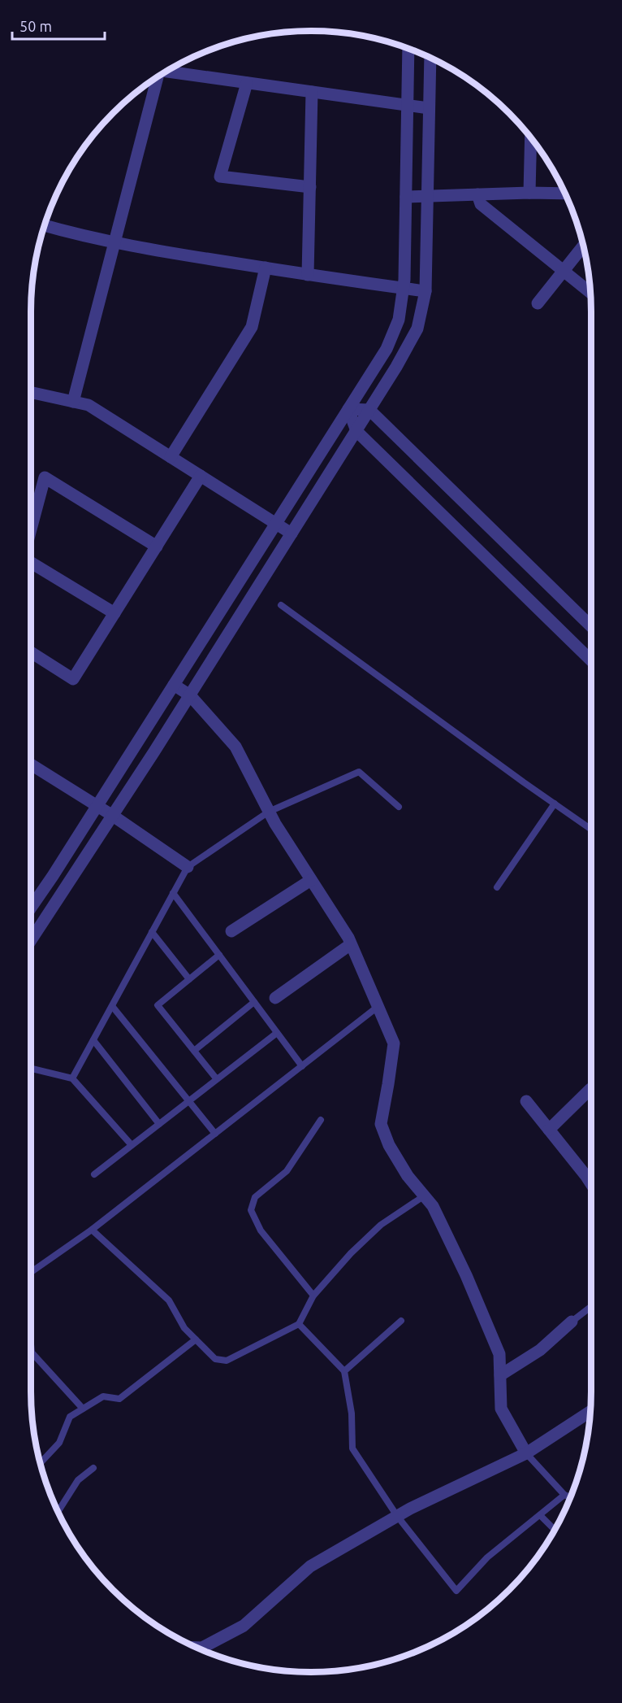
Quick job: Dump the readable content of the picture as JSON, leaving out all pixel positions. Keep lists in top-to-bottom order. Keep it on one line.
{"scale_bar":"50 m"}
